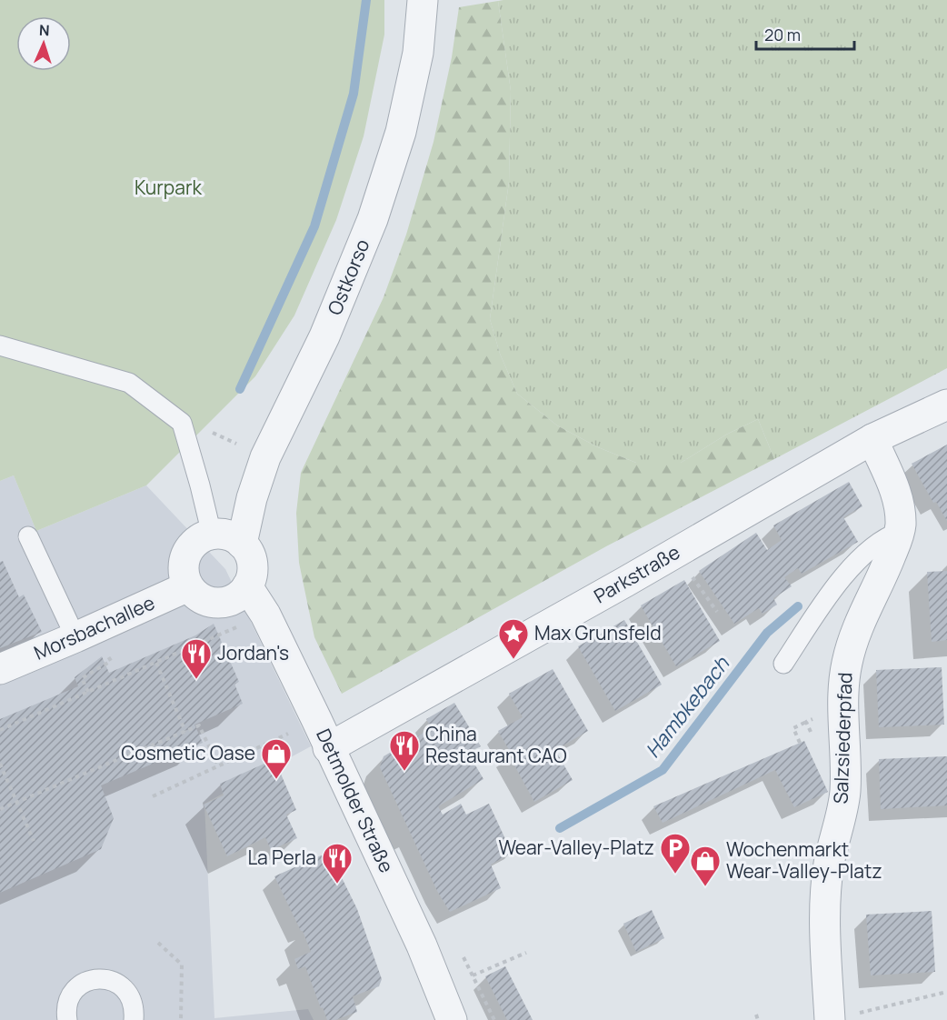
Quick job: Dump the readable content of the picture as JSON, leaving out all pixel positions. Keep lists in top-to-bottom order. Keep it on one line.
{"streets":{"street":["Ostkorso","Parkstraße","Morsbachallee","Salzsiederpfad","Detmolder Straße"]},"crossings":[["Ostkorso","Morsbachallee"],["Ostkorso","Detmolder Straße"],["Parkstraße","Salzsiederpfad"],["Parkstraße","Detmolder Straße"],["Morsbachallee","Detmolder Straße"]],"water":["Hambkebach"],"parks":["Kurpark"],"places":{"place":["Max Grunsfeld"],"restaurant":["Jordan's","China Restaurant CAO","La Perla"],"shop":["Cosmetic Oase","Wochenmarkt Wear-Valley-Platz"],"parking":["Wear-Valley-Platz"]},"scale_bar":"20 m","north":"top"}
